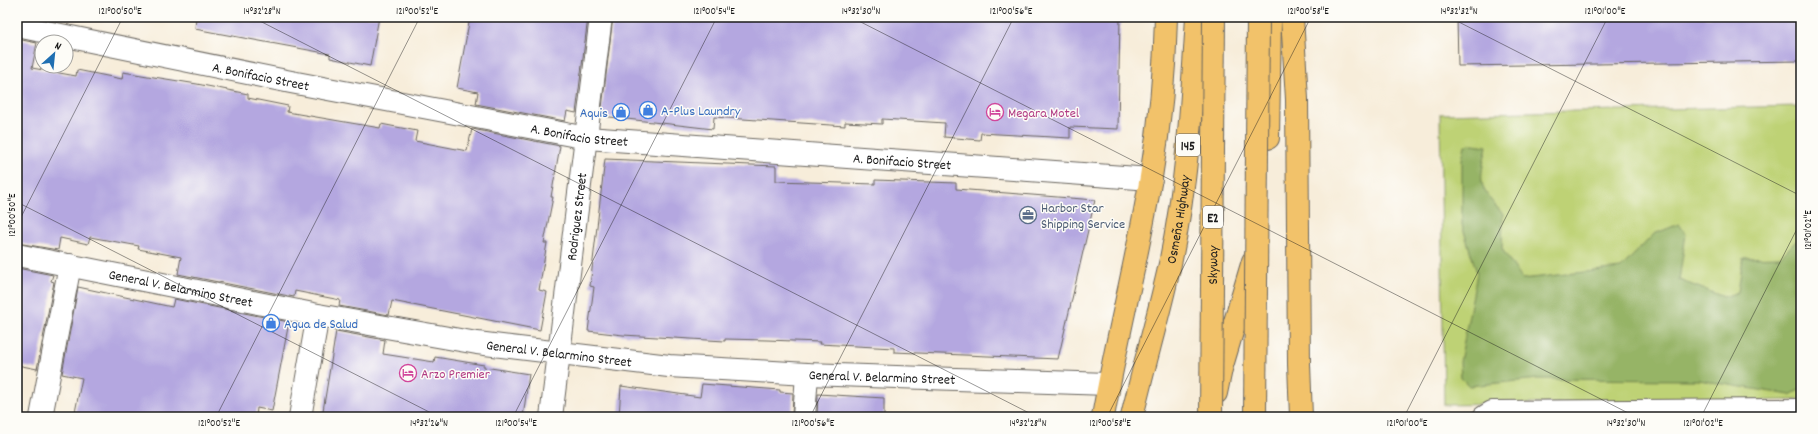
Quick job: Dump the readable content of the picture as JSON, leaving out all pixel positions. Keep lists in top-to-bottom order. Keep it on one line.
{"streets":{"main road":["145","E2","Osmeña Highway","Skyway"],"street":["A. Bonifacio Street","Rodriguez Street","General V. Belarmino Street"]},"crossings":[["A. Bonifacio Street","Rodriguez Street"],["Rodriguez Street","General V. Belarmino Street"]],"places":{"shop":["A-Plus Laundry","Aquis","Agua de Salud"],"hotel":["Megara Motel","Arzo Premier"],"office":["Harbor Star Shipping Service"]},"north":"top right","coordinates":["121°00'50\"E","14°32'28\"N","121°00'52\"E","121°00'54\"E","14°32'30\"N","121°00'56\"E","121°00'58\"E","14°32'32\"N","121°01'00\"E","121°01'02\"E","14°32'26\"N"]}
